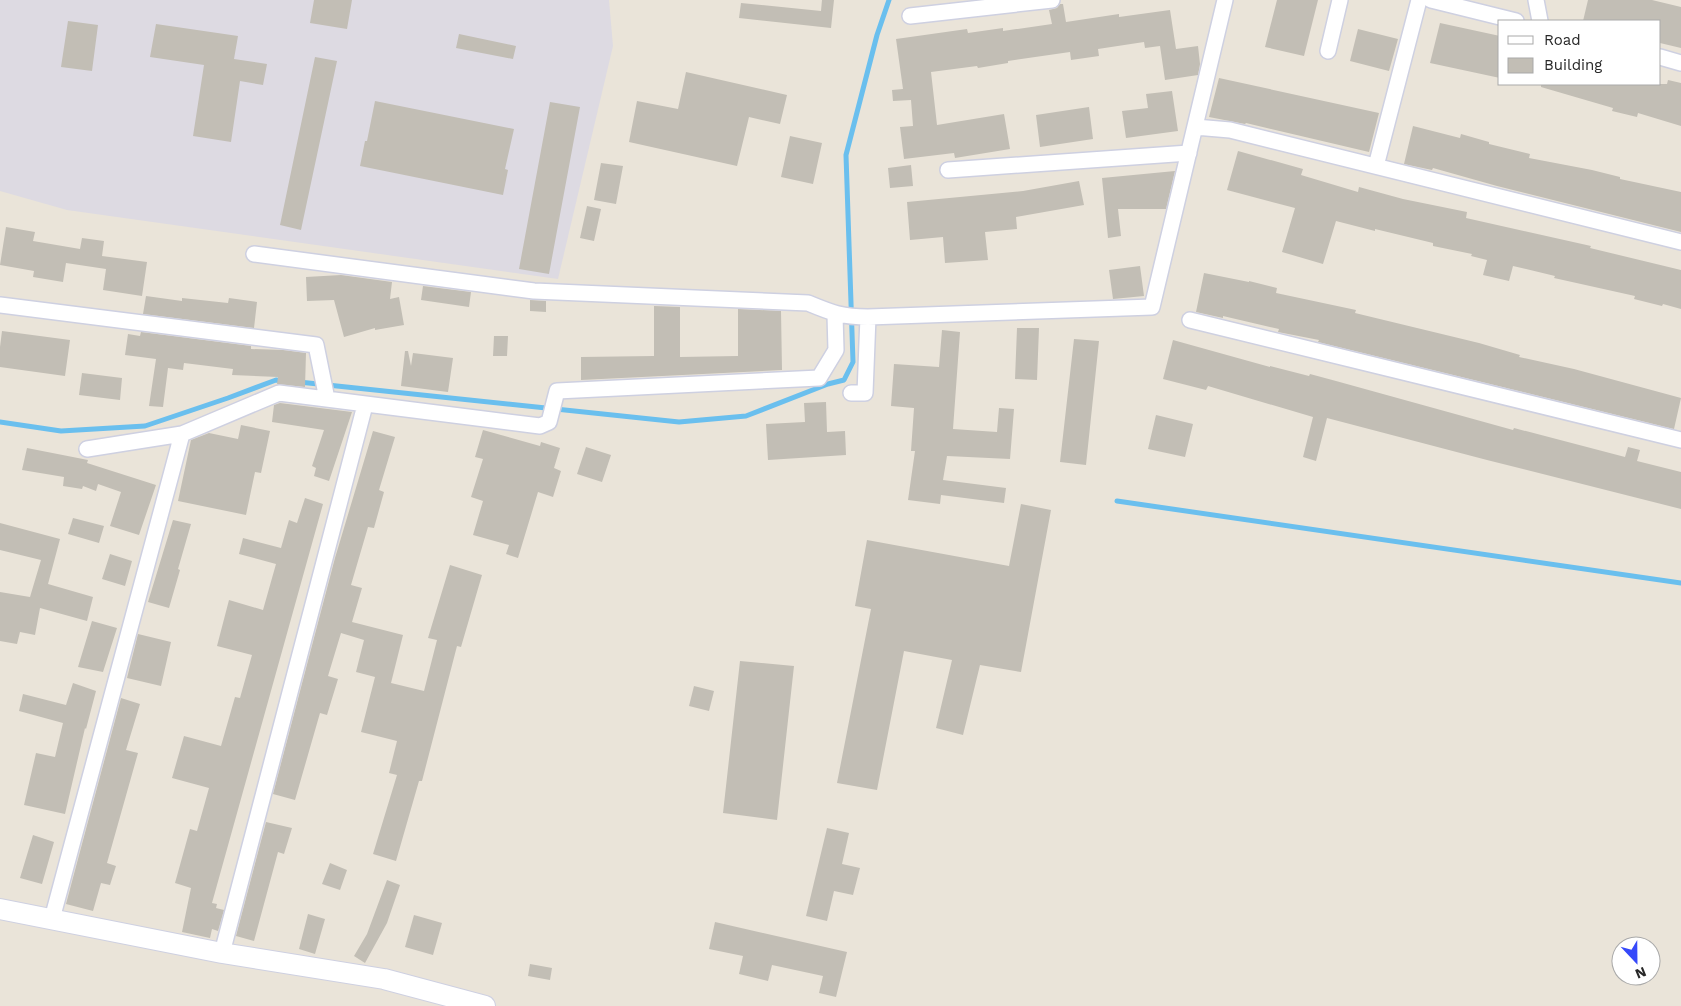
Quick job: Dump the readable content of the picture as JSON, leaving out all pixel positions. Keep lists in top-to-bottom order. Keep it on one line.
{"legend":["Road","Building"],"north":"bottom"}
